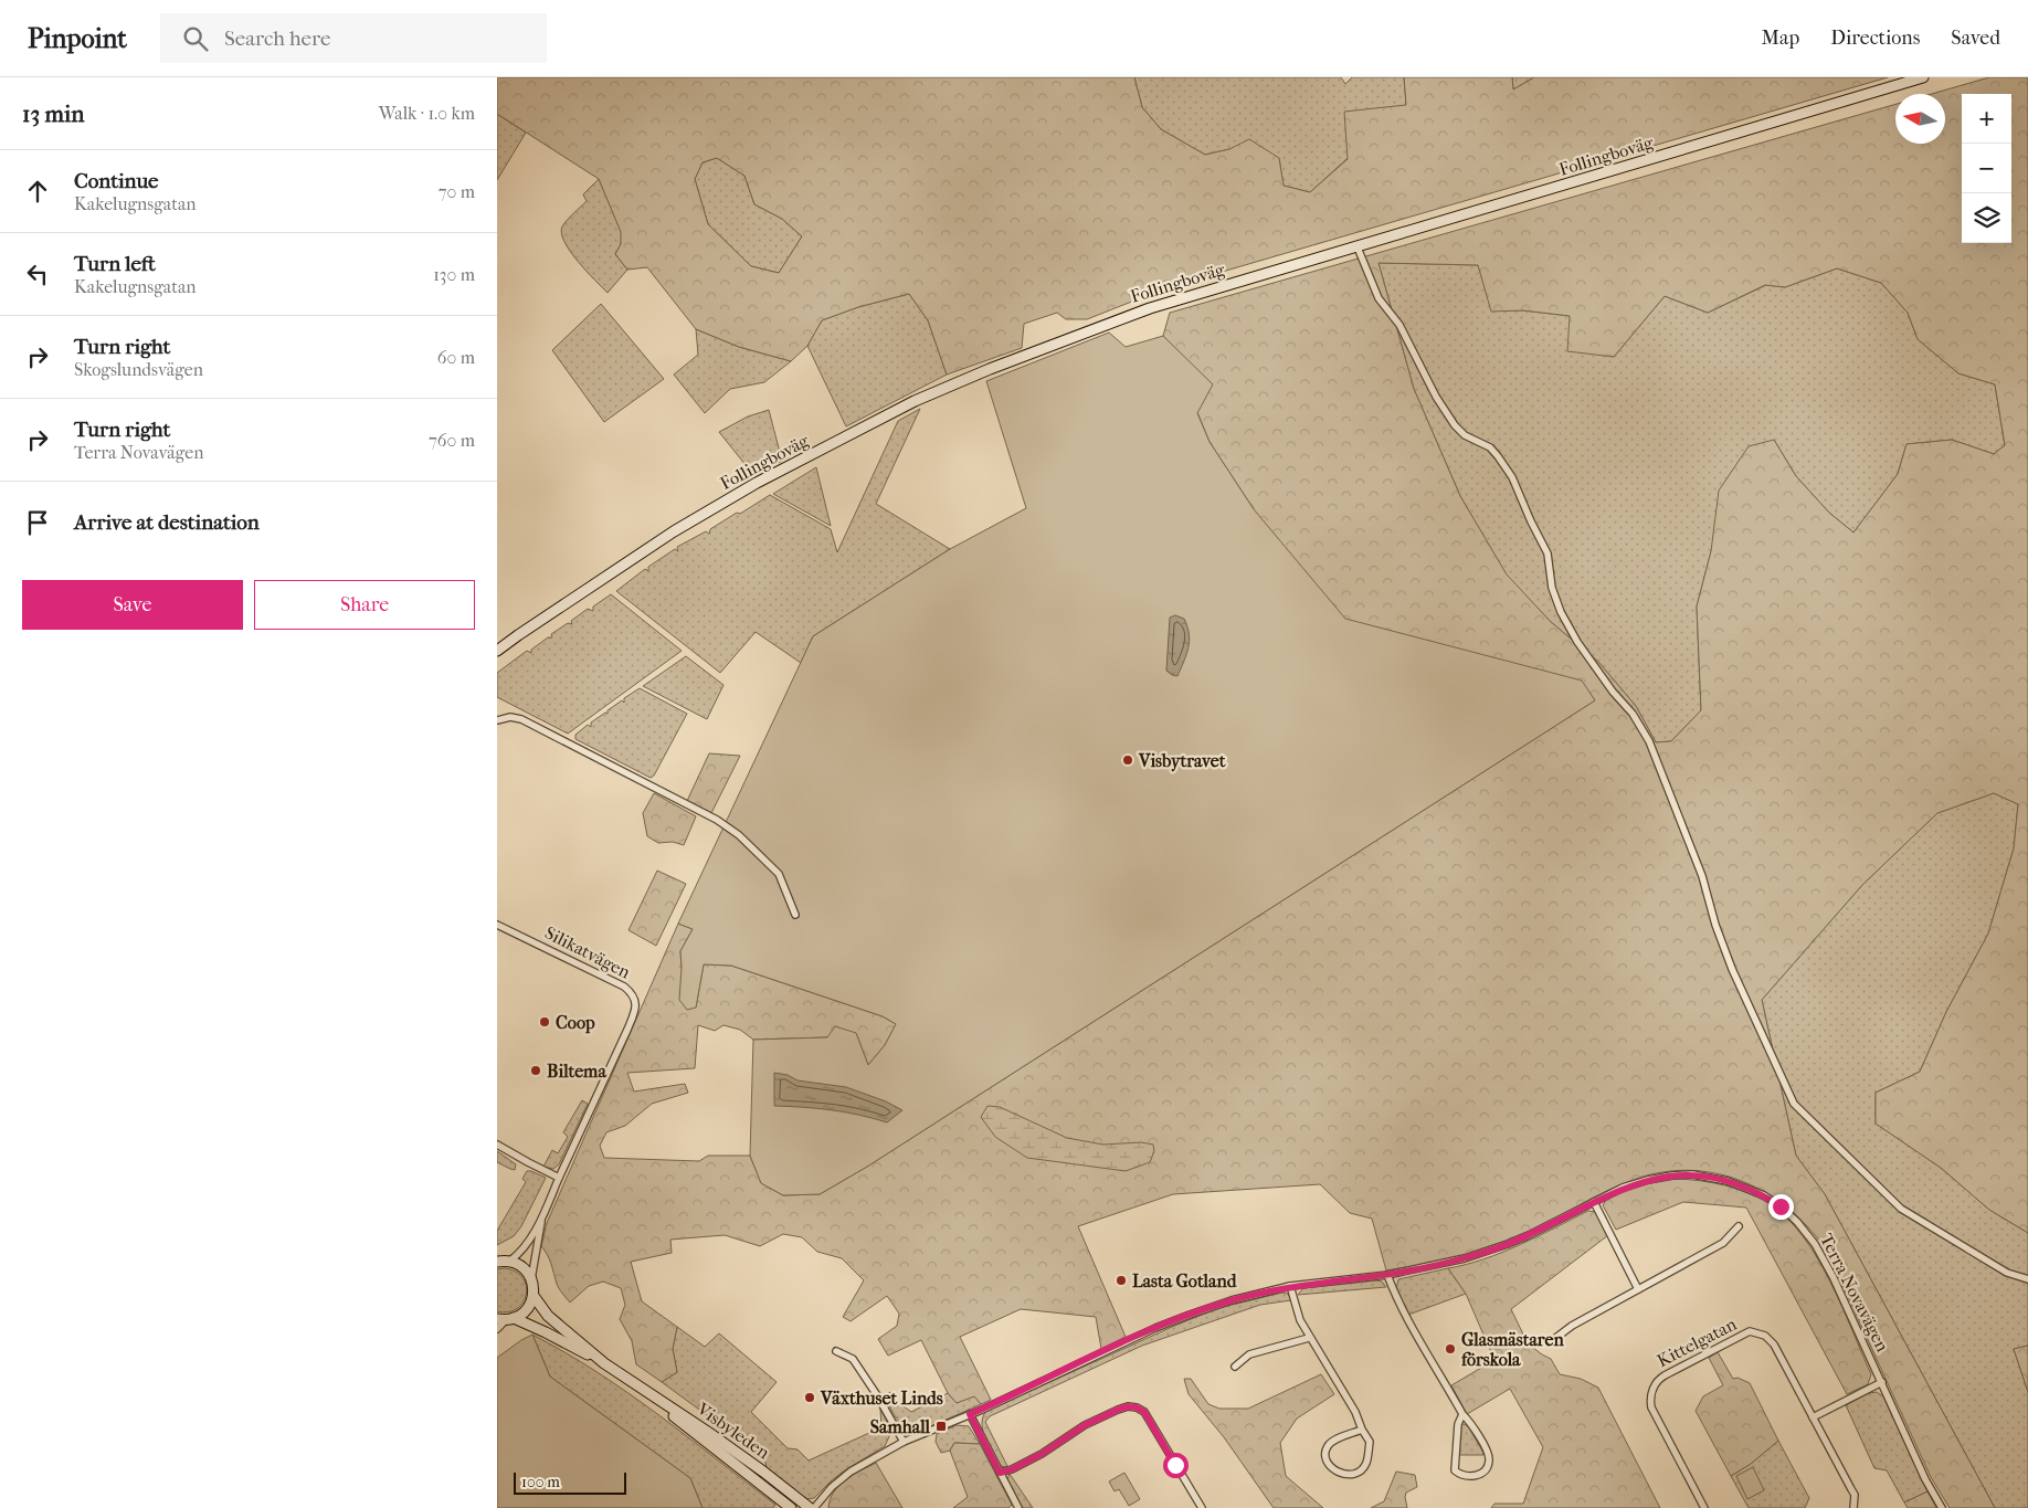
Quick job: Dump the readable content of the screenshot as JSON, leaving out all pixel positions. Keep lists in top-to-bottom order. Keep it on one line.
{"streets":{"main road":["Follingboväg","Visbyleden"],"street":["Silikatvägen","Terra Novavägen","Kittelgatan"]},"crossings":[["Terra Novavägen","Visbyleden"]],"places":{"other":["Visbytravet","Coop","Biltema","Lasta Gotland","Glasmästaren förskola","Växthuset Linds"],"transit":["Samhall"]},"scale_bar":"100 m","north":"left","page":{"header":"Pinpoint","search":"Search here","nav":["Map","Directions","Saved"],"heading":["13 min","Walk · 1.0 km"],"map_buttons":["+","−"],"list":[["Continue","Kakelugnsgatan","70 m"],["Turn left","Kakelugnsgatan","130 m"],["Turn right","Skogslundsvägen","60 m"],["Turn right","Terra Novavägen","760 m"],"Arrive at destination"],"buttons":["Save","Share"],"scale":"100 m"}}
